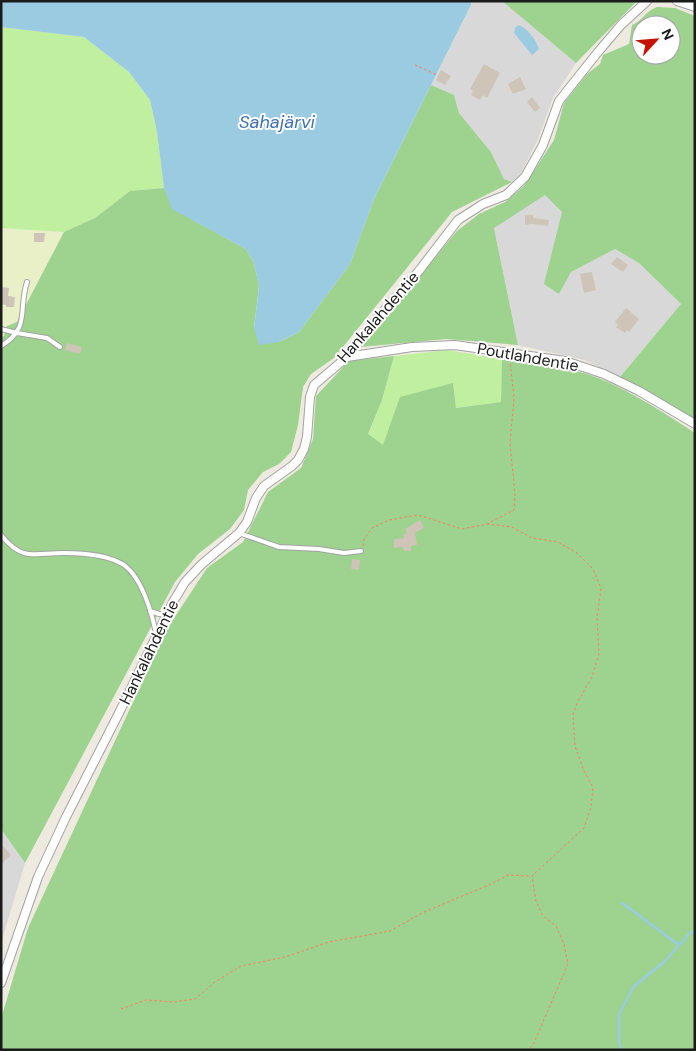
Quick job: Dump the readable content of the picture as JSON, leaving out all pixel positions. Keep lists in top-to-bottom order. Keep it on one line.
{"streets":{"street":["Hankalahdentie","Poutlahdentie"]},"crossings":[["Hankalahdentie","Poutlahdentie"]],"water":["Sahajärvi"],"north":"top right"}
